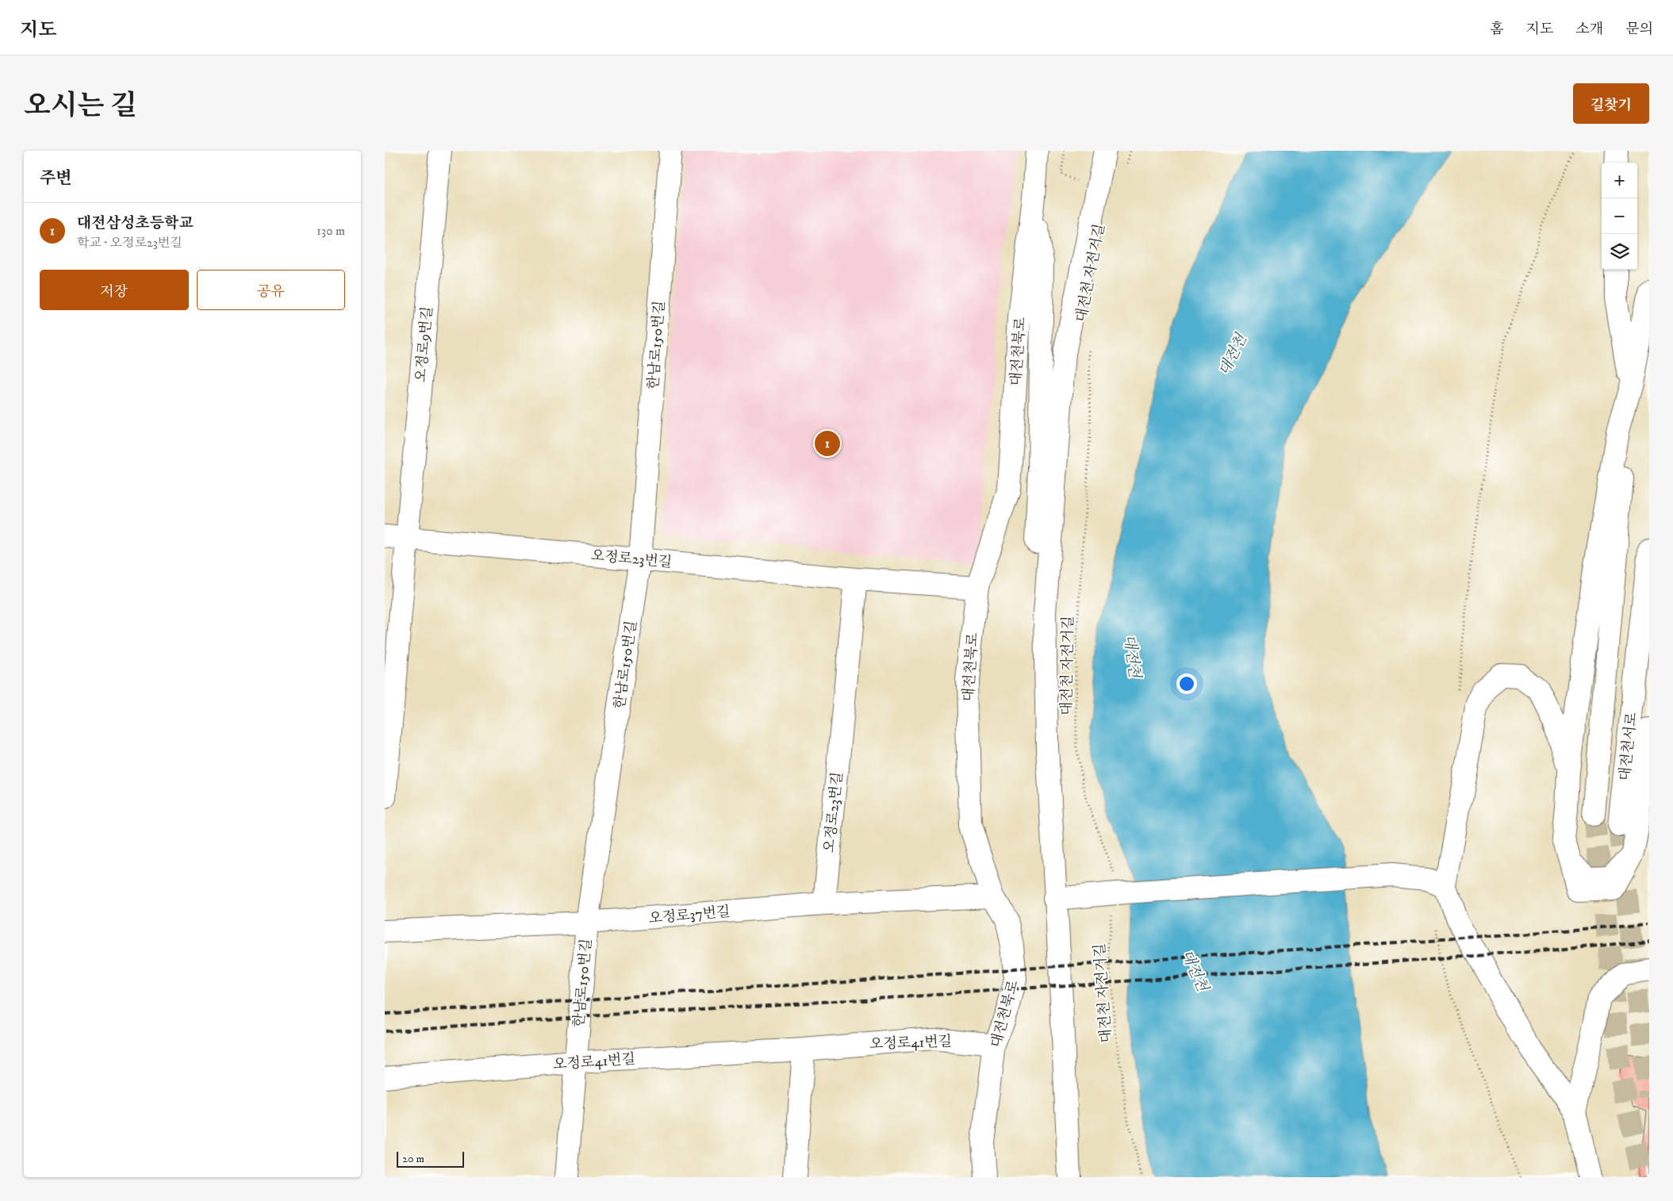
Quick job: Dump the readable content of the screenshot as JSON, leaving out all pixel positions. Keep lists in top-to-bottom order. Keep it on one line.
{"streets":{"street":["오정로9번길","한남로150번길","대전천북로","오정로23번길","대전천서로","오정로37번길","오정로41번길"],"path":["대전천 자전거길"]},"crossings":[["오정로9번길","오정로23번길"],["한남로150번길","오정로23번길"],["한남로150번길","오정로37번길"],["한남로150번길","오정로41번길"],["대전천북로","오정로23번길"],["대전천북로","오정로37번길"],["대전천북로","오정로41번길"],["오정로23번길","오정로37번길"]],"water":["대전천"],"scale_bar":"20 m","page":{"header":"지도","nav":["홈","지도","소개","문의"],"title":"오시는 길","buttons":["길찾기",["저장","공유"]],"heading":"주변","map_buttons":["+","−"],"list":[{"mark":"1","name":"대전삼성초등학교","note":"학교 · 오정로23번길","value":"130 m"}],"pins":"1","scale":"20 m"}}
